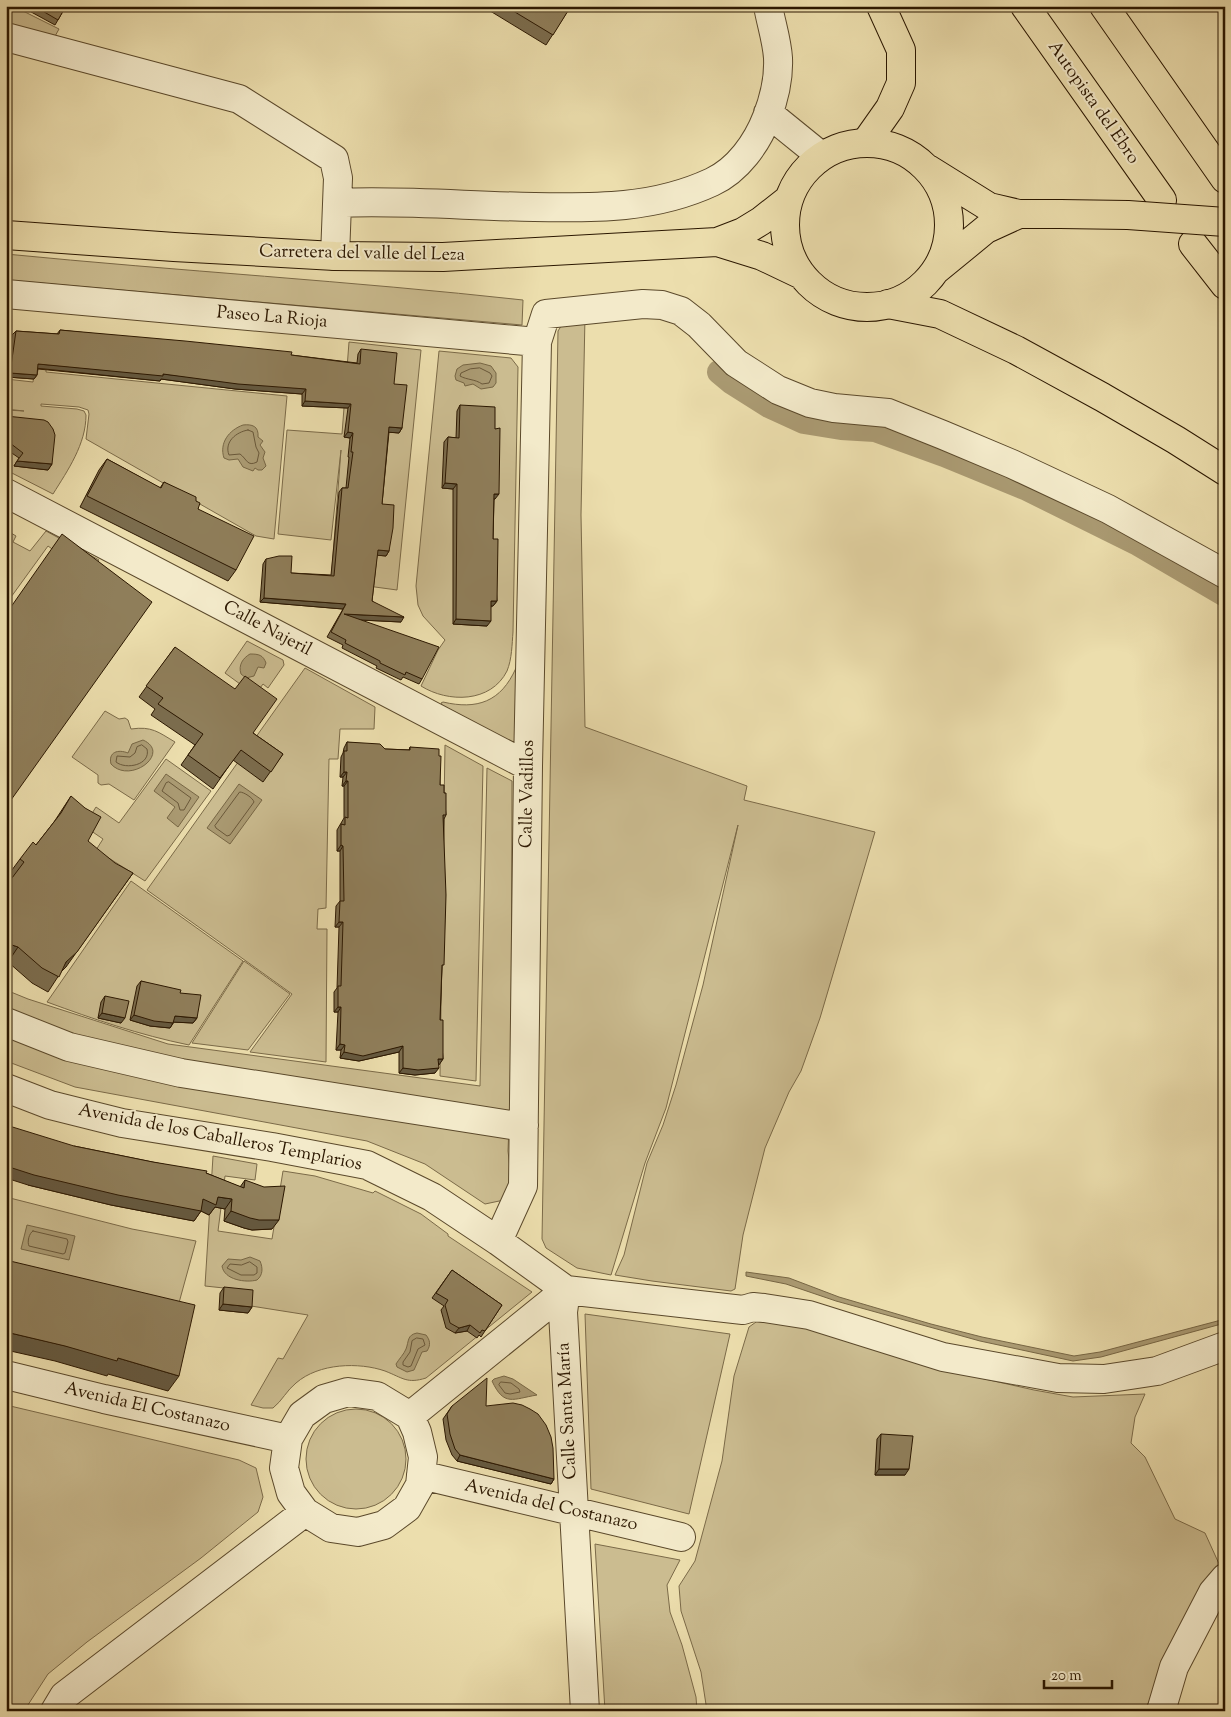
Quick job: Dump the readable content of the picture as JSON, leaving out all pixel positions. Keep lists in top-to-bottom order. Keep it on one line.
{"streets":{"main road":["Autopista del Ebro","Carretera del valle del Leza"],"street":["Paseo La Rioja","Calle Najeril","Calle Vadillos","Avenida de los Caballeros Templarios","Avenida El Costanazo","Calle Santa María","Avenida del Costanazo"]},"crossings":[["Paseo La Rioja","Calle Vadillos"],["Calle Najeril","Calle Vadillos"],["Calle Vadillos","Avenida de los Caballeros Templarios"],["Avenida de los Caballeros Templarios","Calle Santa María"],["Avenida El Costanazo","Avenida del Costanazo"],["Calle Santa María","Avenida del Costanazo"]],"scale_bar":"20 m"}
